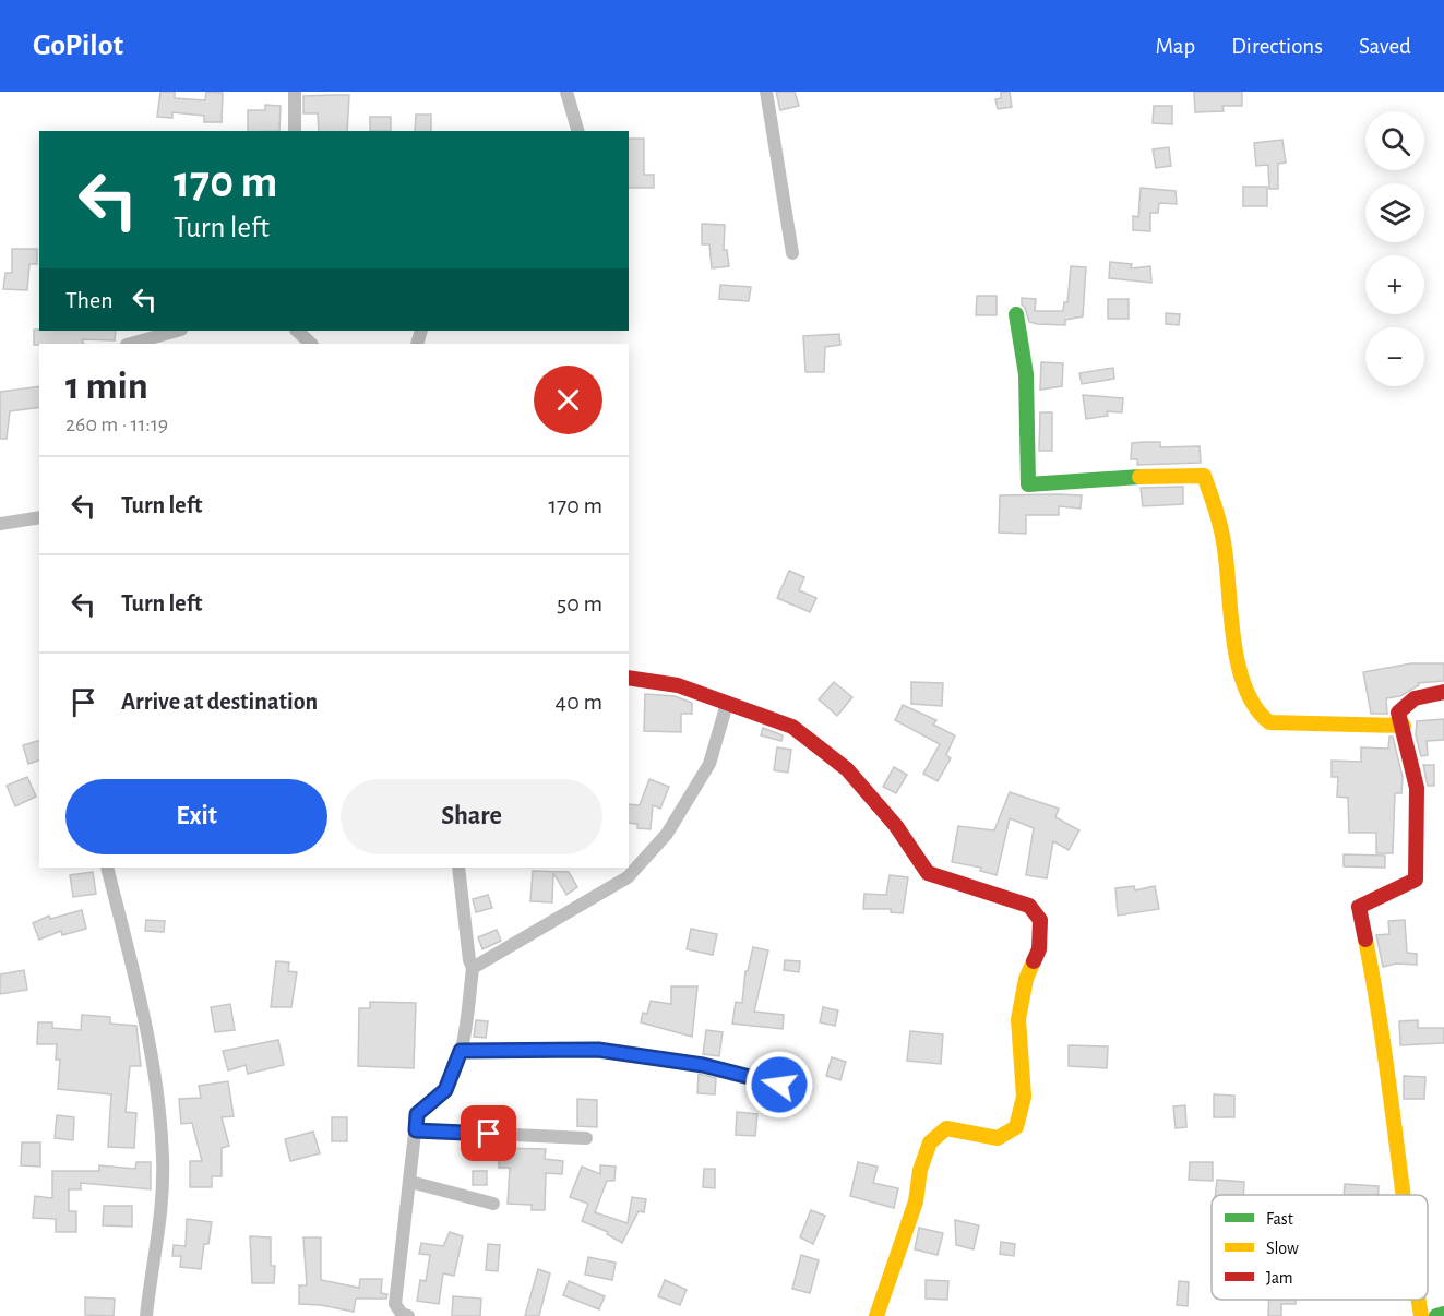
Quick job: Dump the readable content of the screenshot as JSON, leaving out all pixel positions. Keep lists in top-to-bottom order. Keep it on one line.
{"legend":["Fast","Slow","Jam"],"page":{"header":"GoPilot","nav":["Map","Directions","Saved"],"map_buttons":["+","−"],"turn":["170 m","Turn left"],"then":"Then","heading":["1 min","260 m · 11:19"],"list":[{"name":"Turn left","value":"170 m"},{"name":"Turn left","value":"50 m"},{"name":"Arrive at destination","value":"40 m"}],"buttons":["Exit","Share"]}}
